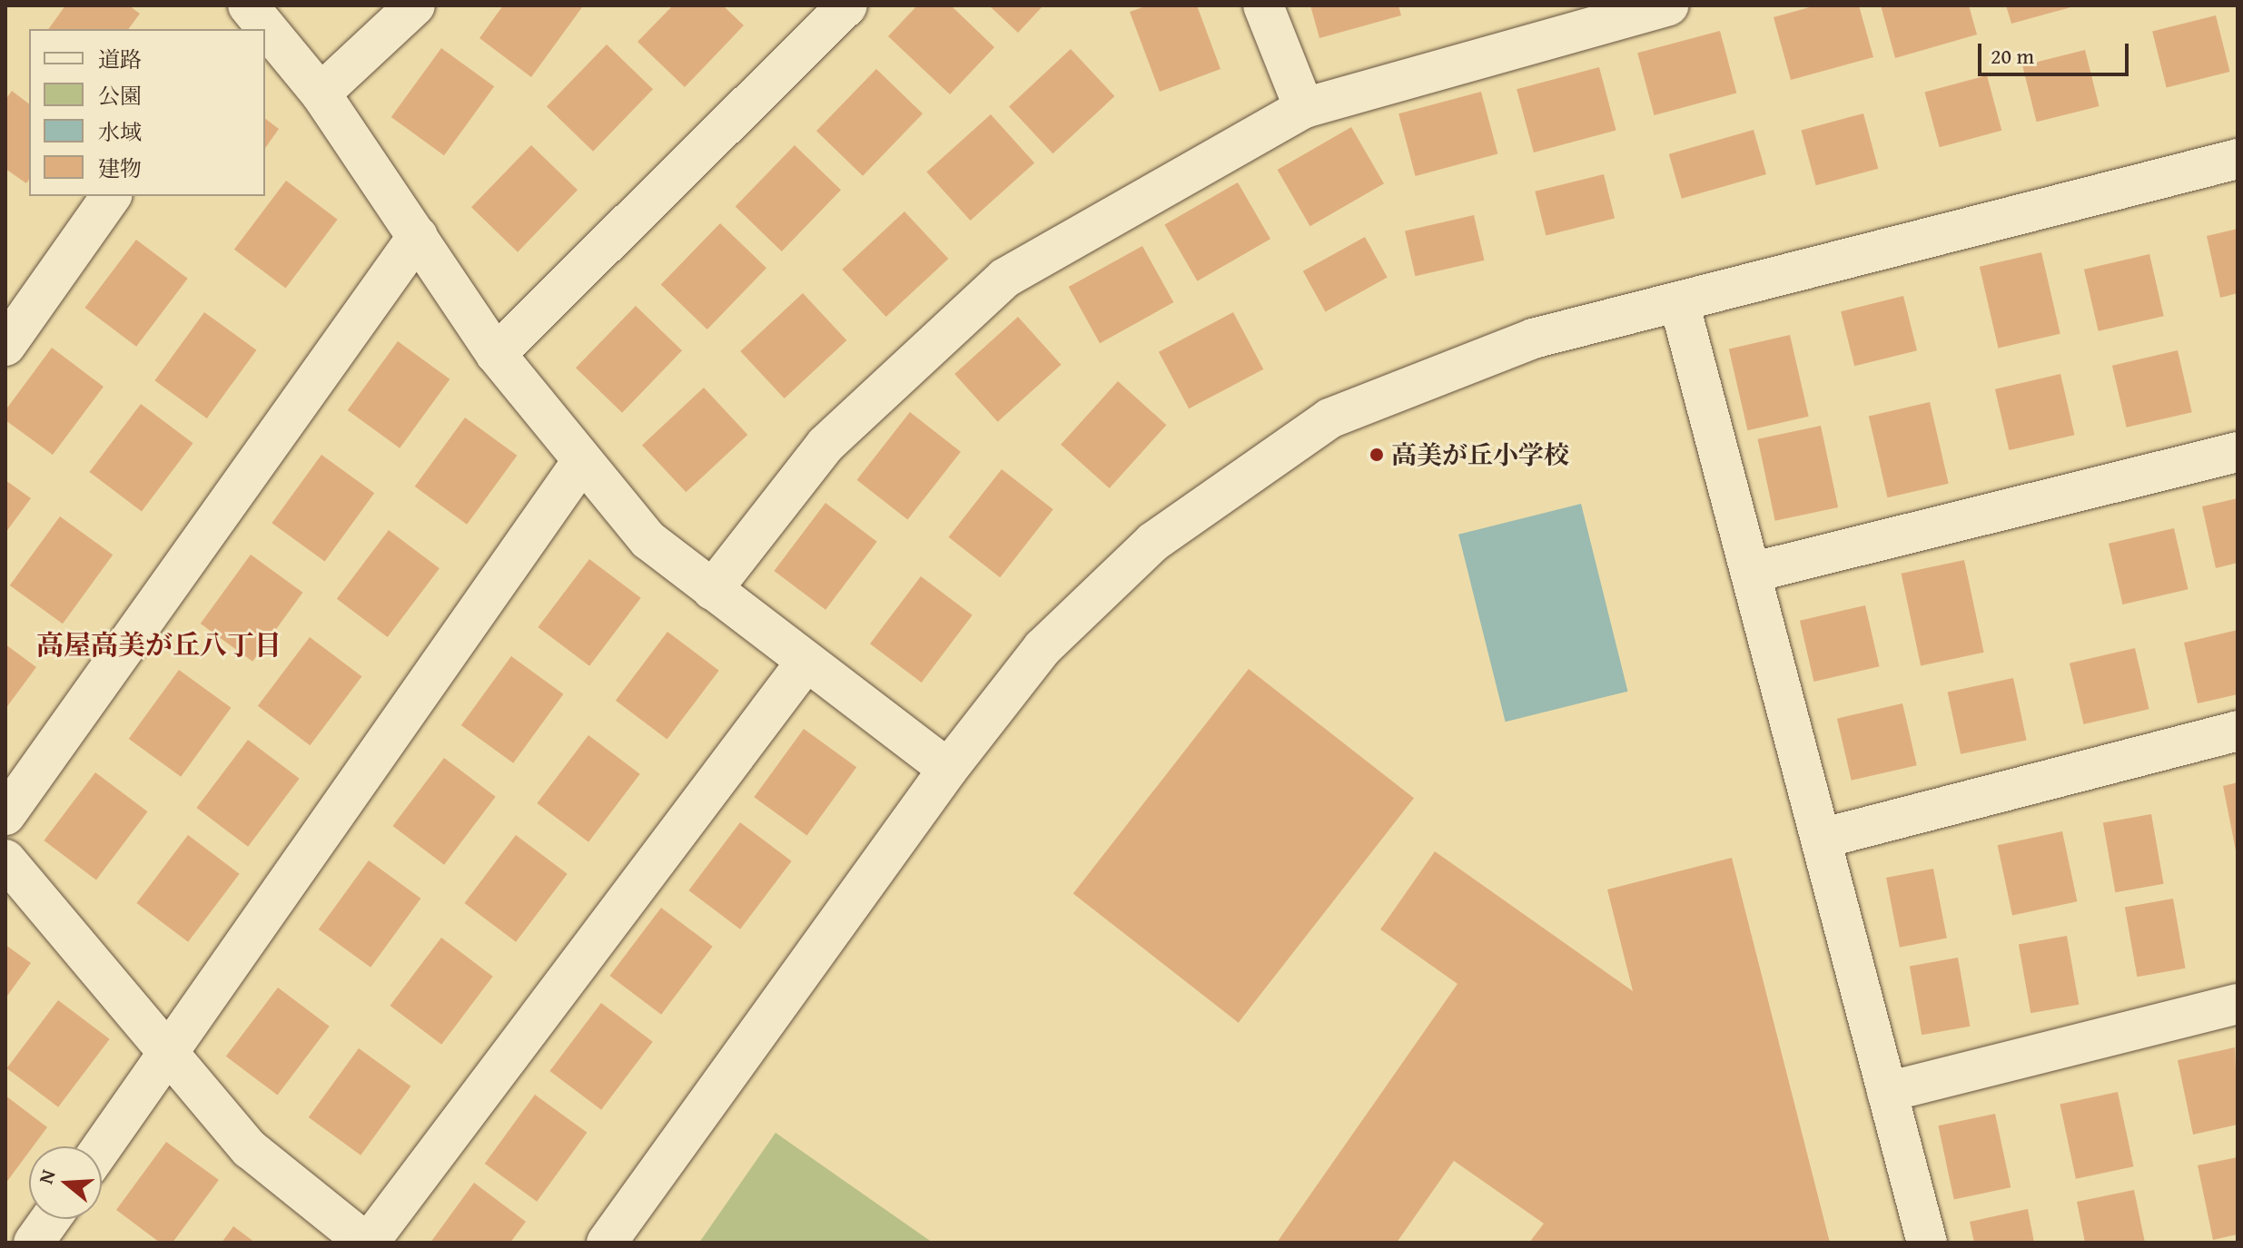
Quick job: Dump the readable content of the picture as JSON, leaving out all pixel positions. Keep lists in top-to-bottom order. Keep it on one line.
{"districts":["高屋高美が丘八丁目"],"places":["高美が丘小学校"],"legend":["道路","公園","水域","建物"],"scale_bar":"20 m","north":"left"}
